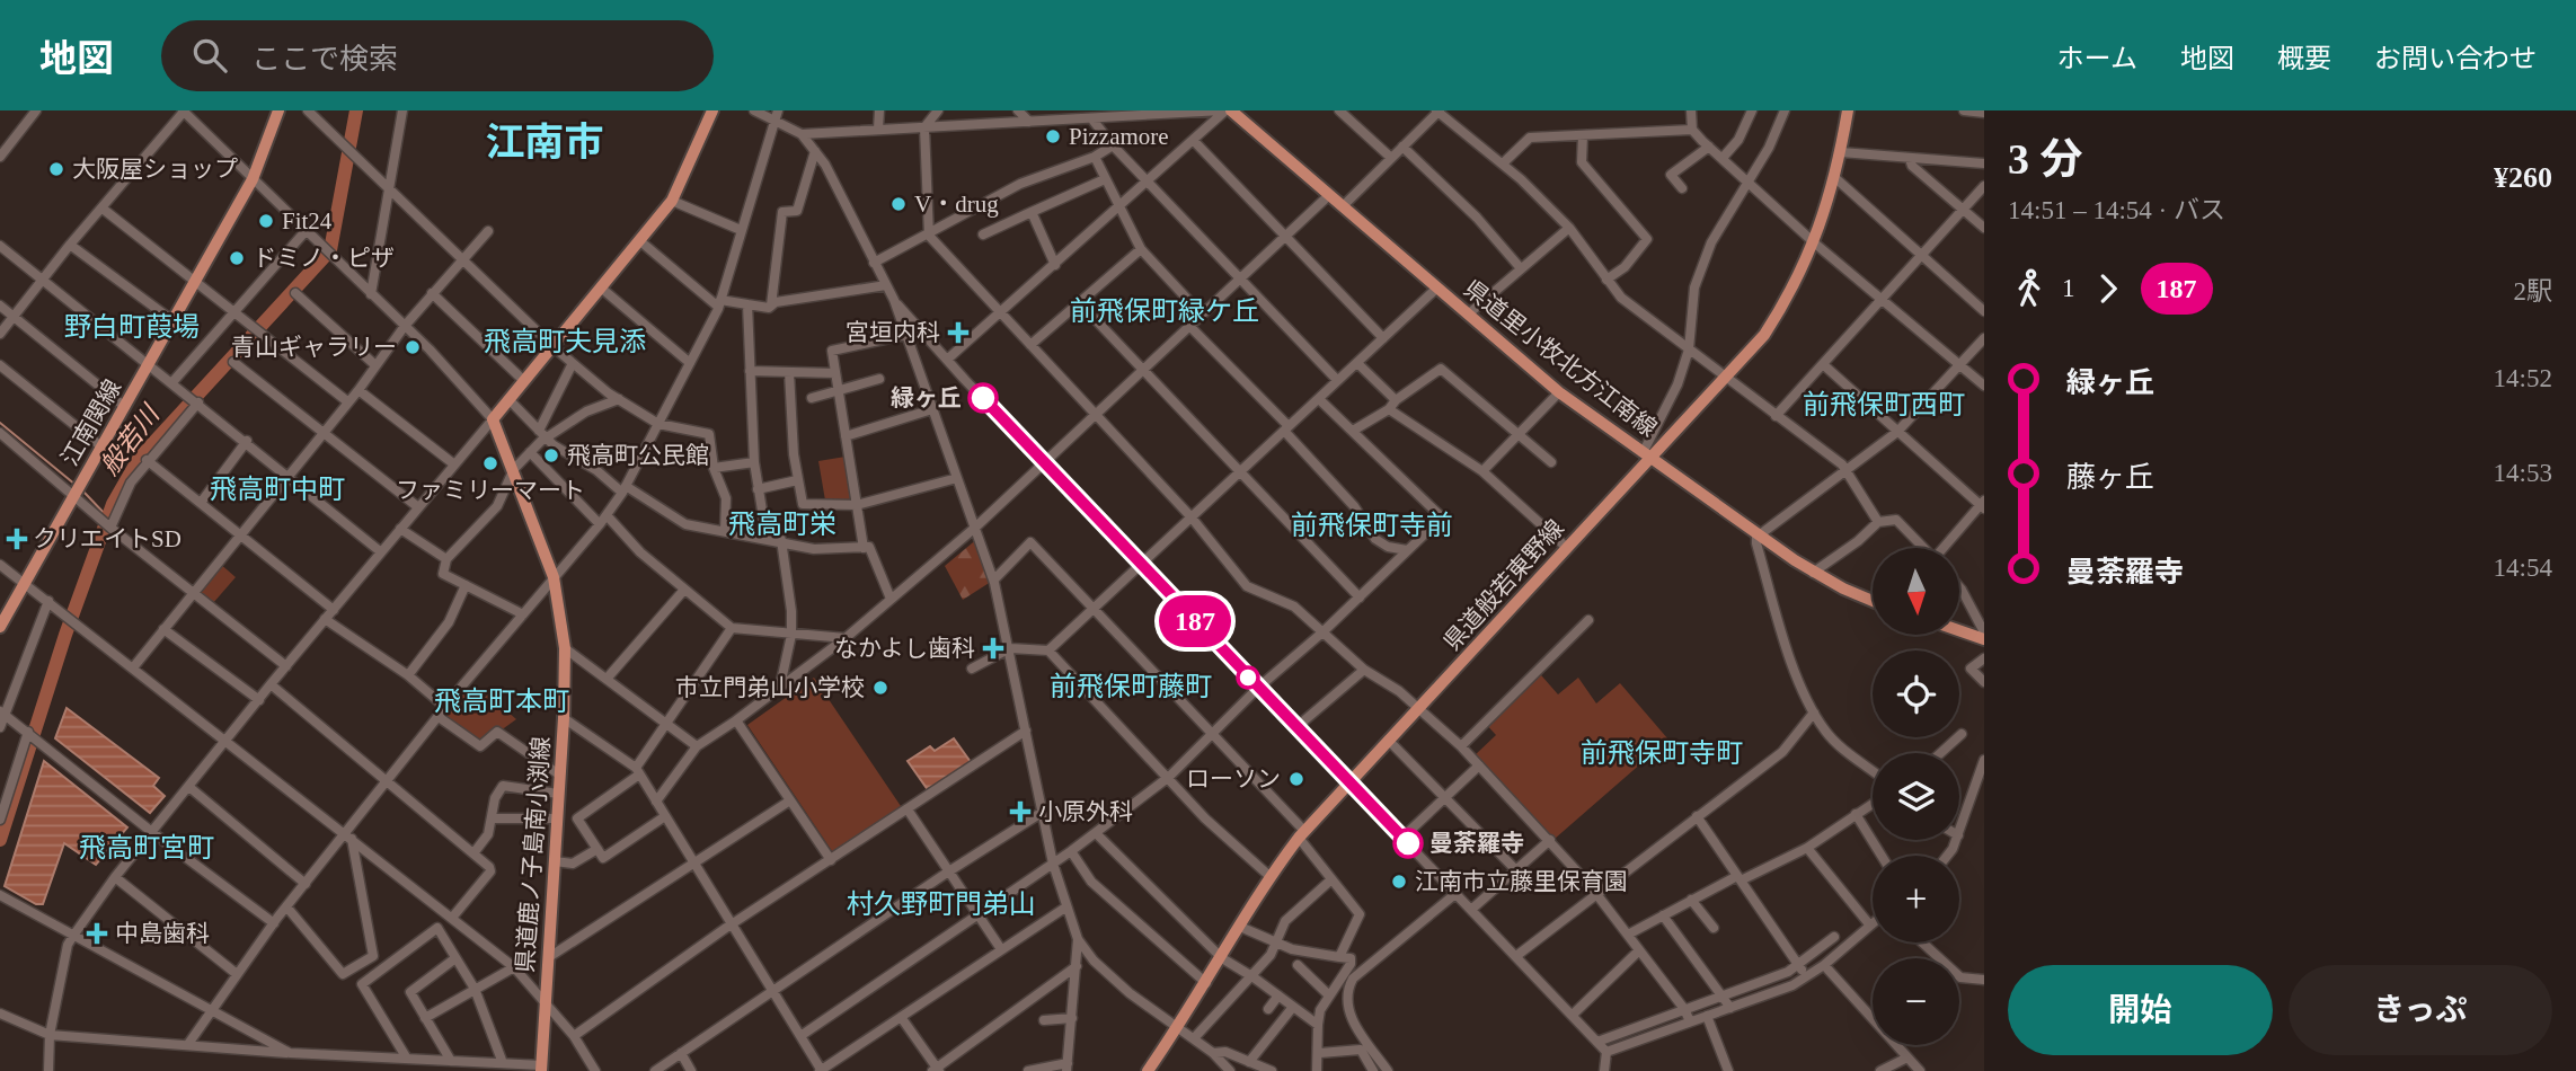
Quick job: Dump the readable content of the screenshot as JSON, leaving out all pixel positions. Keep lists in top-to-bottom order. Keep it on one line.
{"streets":{"main road":["県道里小牧北方江南線","江南関線","県道般若東野線","県道鹿ノ子島南小渕線"]},"crossings":[["県道里小牧北方江南線","県道般若東野線"]],"districts":["江南市","前飛保町緑ケ丘","野白町葭場","飛高町夫見添","前飛保町西町","飛高町中町","飛高町栄","前飛保町寺前","前飛保町藤町","飛高町本町","前飛保町寺町","飛高町宮町","村久野町門弟山"],"water":["般若川"],"places":{"other":["Pizzamore","大阪屋ショップ","V・drug","Fit24","ドミノ・ピザ","青山ギャラリー","緑ヶ丘","飛高町公民館","ファミリーマート","市立門弟山小学校","ローソン","曼荼羅寺","江南市立藤里保育園"],"health":["宮垣内科","クリエイトSD","なかよし歯科","小原外科","中島歯科"]},"lines":["bus line 187"],"north":"bottom","page":{"header":"地図","search":"ここで検索","nav":["ホーム","地図","概要","お問い合わせ"],"on_map":"187","heading":["3 分","14:51 – 14:54 · バス","¥260"],"legs":["1","187","2駅"],"list":[{"name":"緑ヶ丘","value":"14:52"},{"name":"藤ヶ丘","value":"14:53"},{"name":"曼荼羅寺","value":"14:54"}],"map_buttons":["+","−"],"buttons":["開始","きっぷ"]}}
